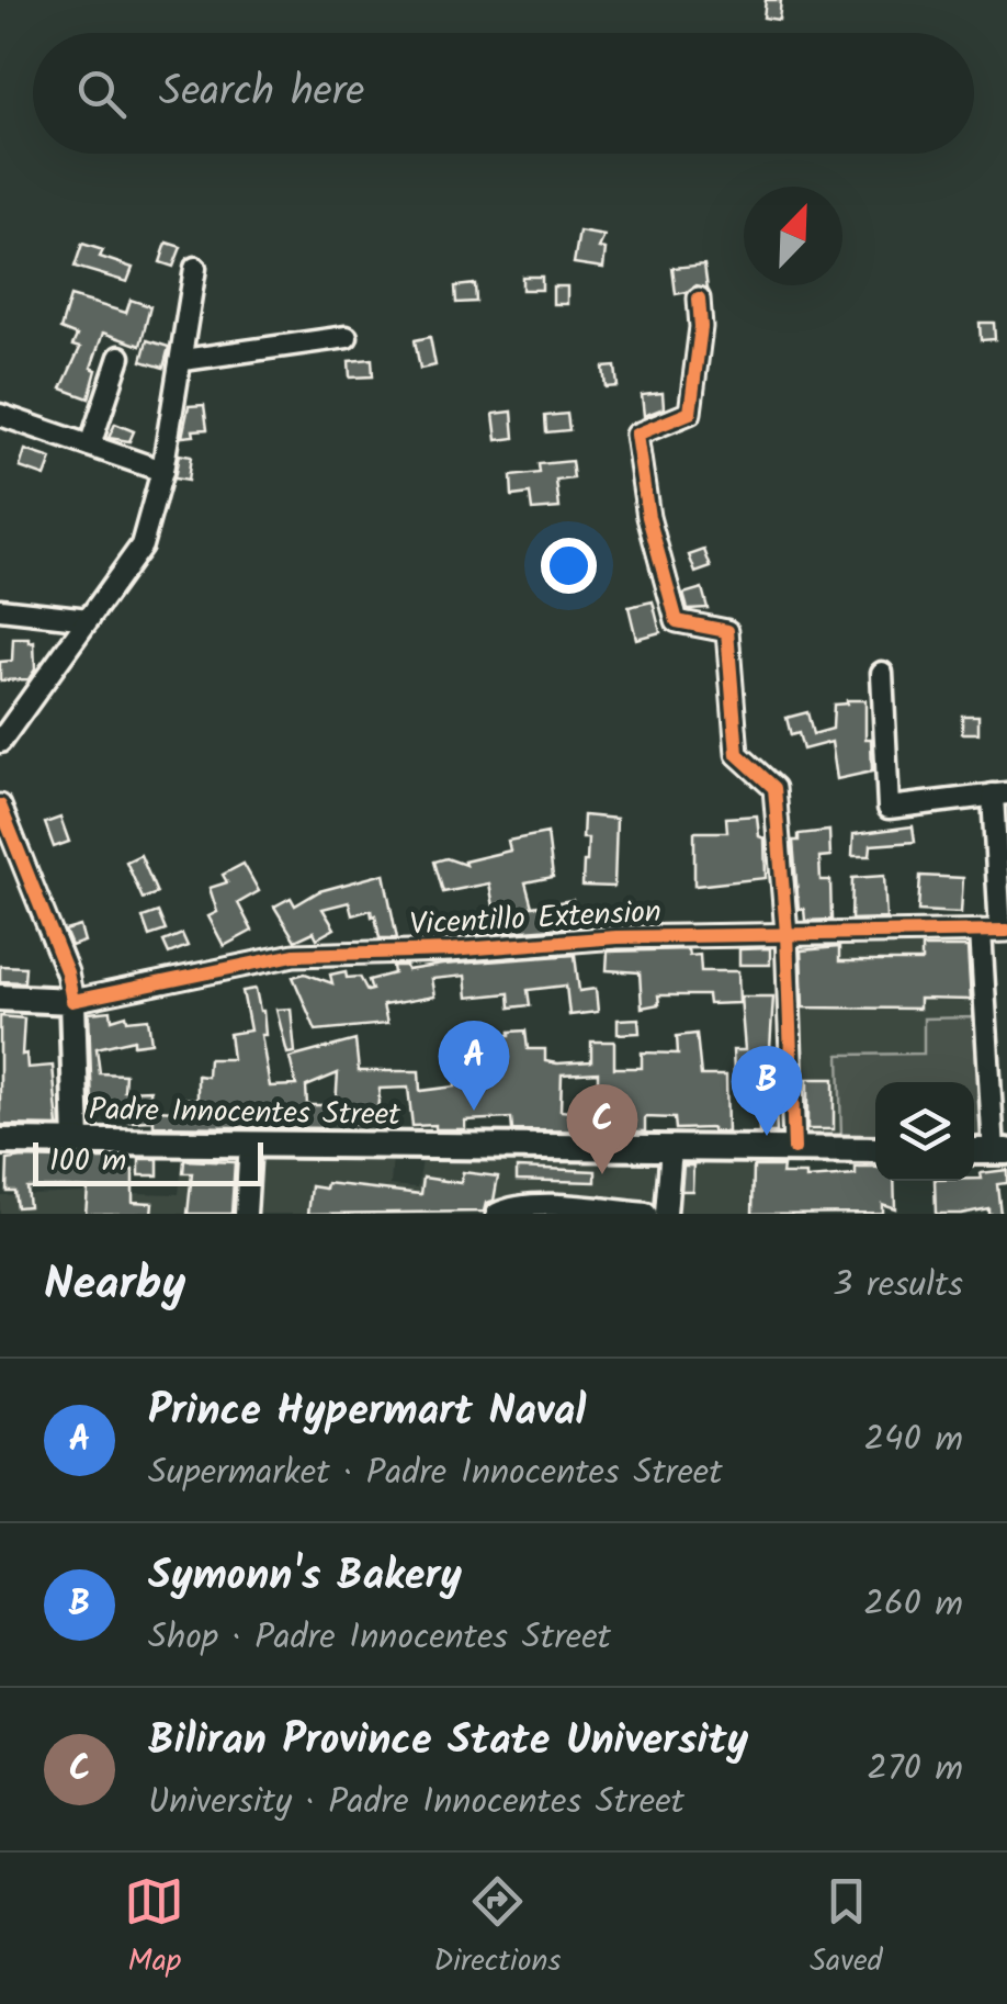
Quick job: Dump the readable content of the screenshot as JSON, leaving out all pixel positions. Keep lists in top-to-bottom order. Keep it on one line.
{"streets":{"main road":["Vicentillo Extension","Padre Innocentes Street"]},"scale_bar":"100 m","north":"top right","page":{"search":"Search here","pins":["A","B","C"],"scale":"100 m","heading":["Nearby","3 results"],"list":[{"mark":"A","name":"Prince Hypermart Naval","note":"Supermarket · Padre Innocentes Street","value":"240 m"},{"mark":"B","name":"Symonn's Bakery","note":"Shop · Padre Innocentes Street","value":"260 m"},{"mark":"C","name":"Biliran Province State University","note":"University · Padre Innocentes Street","value":"270 m"}],"nav":["Map","Directions","Saved"]}}
